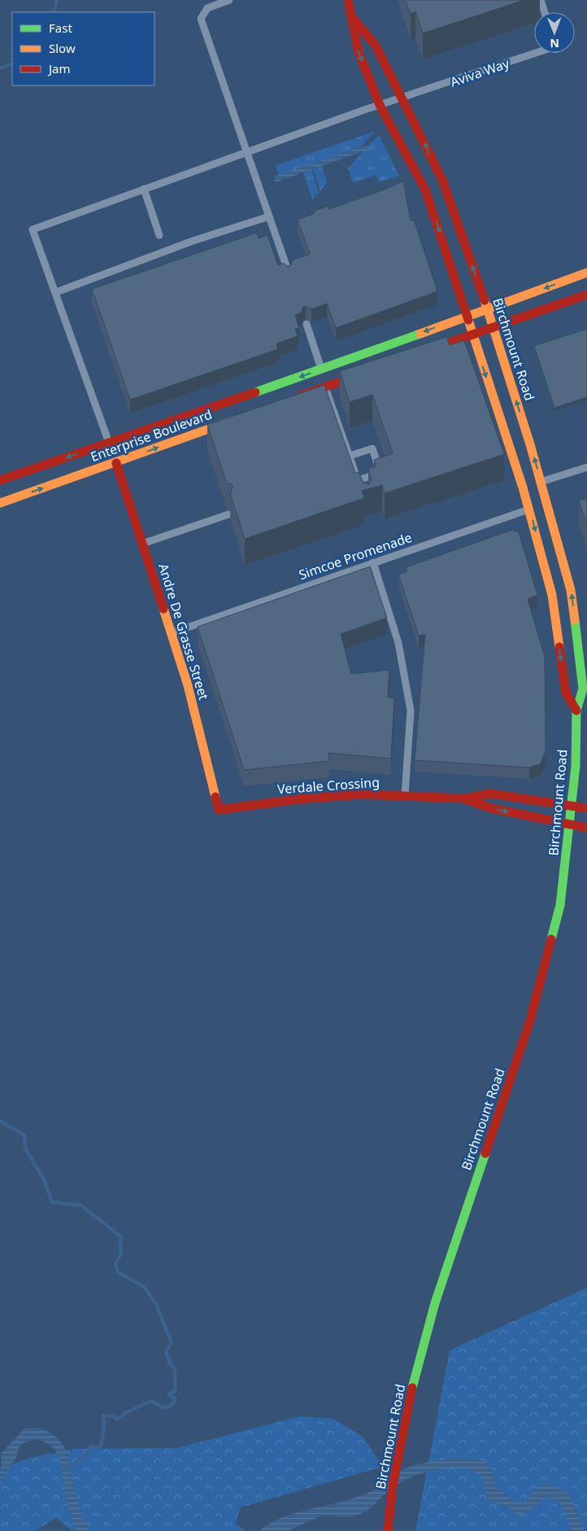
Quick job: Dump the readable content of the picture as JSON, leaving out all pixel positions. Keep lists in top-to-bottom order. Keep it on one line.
{"streets":{"main road":["Birchmount Road","Enterprise Boulevard","Andre De Grasse Street","Verdale Crossing"],"lane":["Aviva Way","Simcoe Promenade"]},"crossings":[["Aviva Way","Birchmount Road"],["Birchmount Road","Enterprise Boulevard"],["Birchmount Road","Simcoe Promenade"],["Birchmount Road","Verdale Crossing"],["Enterprise Boulevard","Andre De Grasse Street"],["Simcoe Promenade","Andre De Grasse Street"],["Andre De Grasse Street","Verdale Crossing"]],"legend":["Fast","Slow","Jam"],"north":"bottom"}
